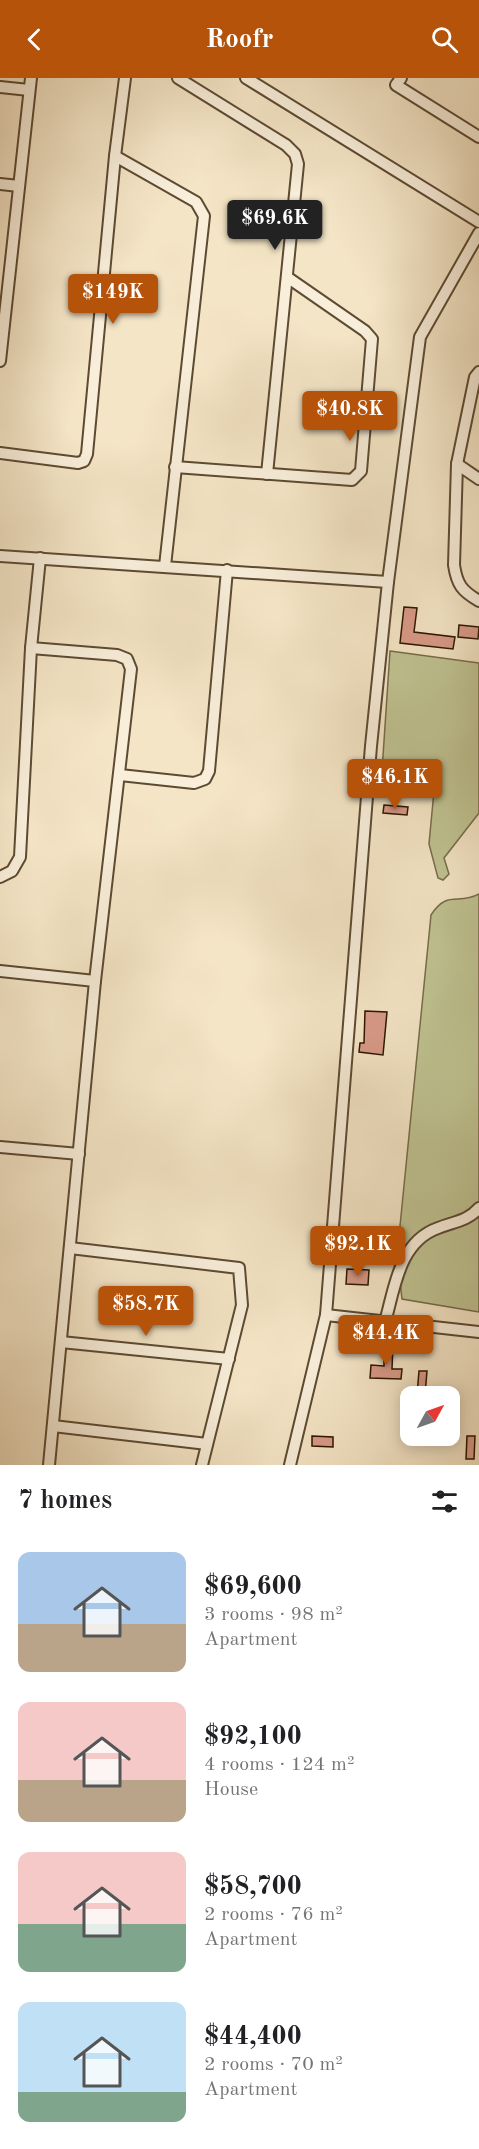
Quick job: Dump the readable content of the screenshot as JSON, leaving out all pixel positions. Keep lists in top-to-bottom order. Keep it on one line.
{"north":"top right","page":{"header":"Roofr","price":["$69.6K","$149K","$40.8K","$46.1K","$92.1K","$58.7K","$44.4K"],"heading":"7 homes","list":[{"name":"$69,600","note":"3 rooms · 98 m² · Apartment"},{"name":"$92,100","note":"4 rooms · 124 m² · House"},{"name":"$58,700","note":"2 rooms · 76 m² · Apartment"},{"name":"$44,400","note":"2 rooms · 70 m² · Apartment"}]}}
